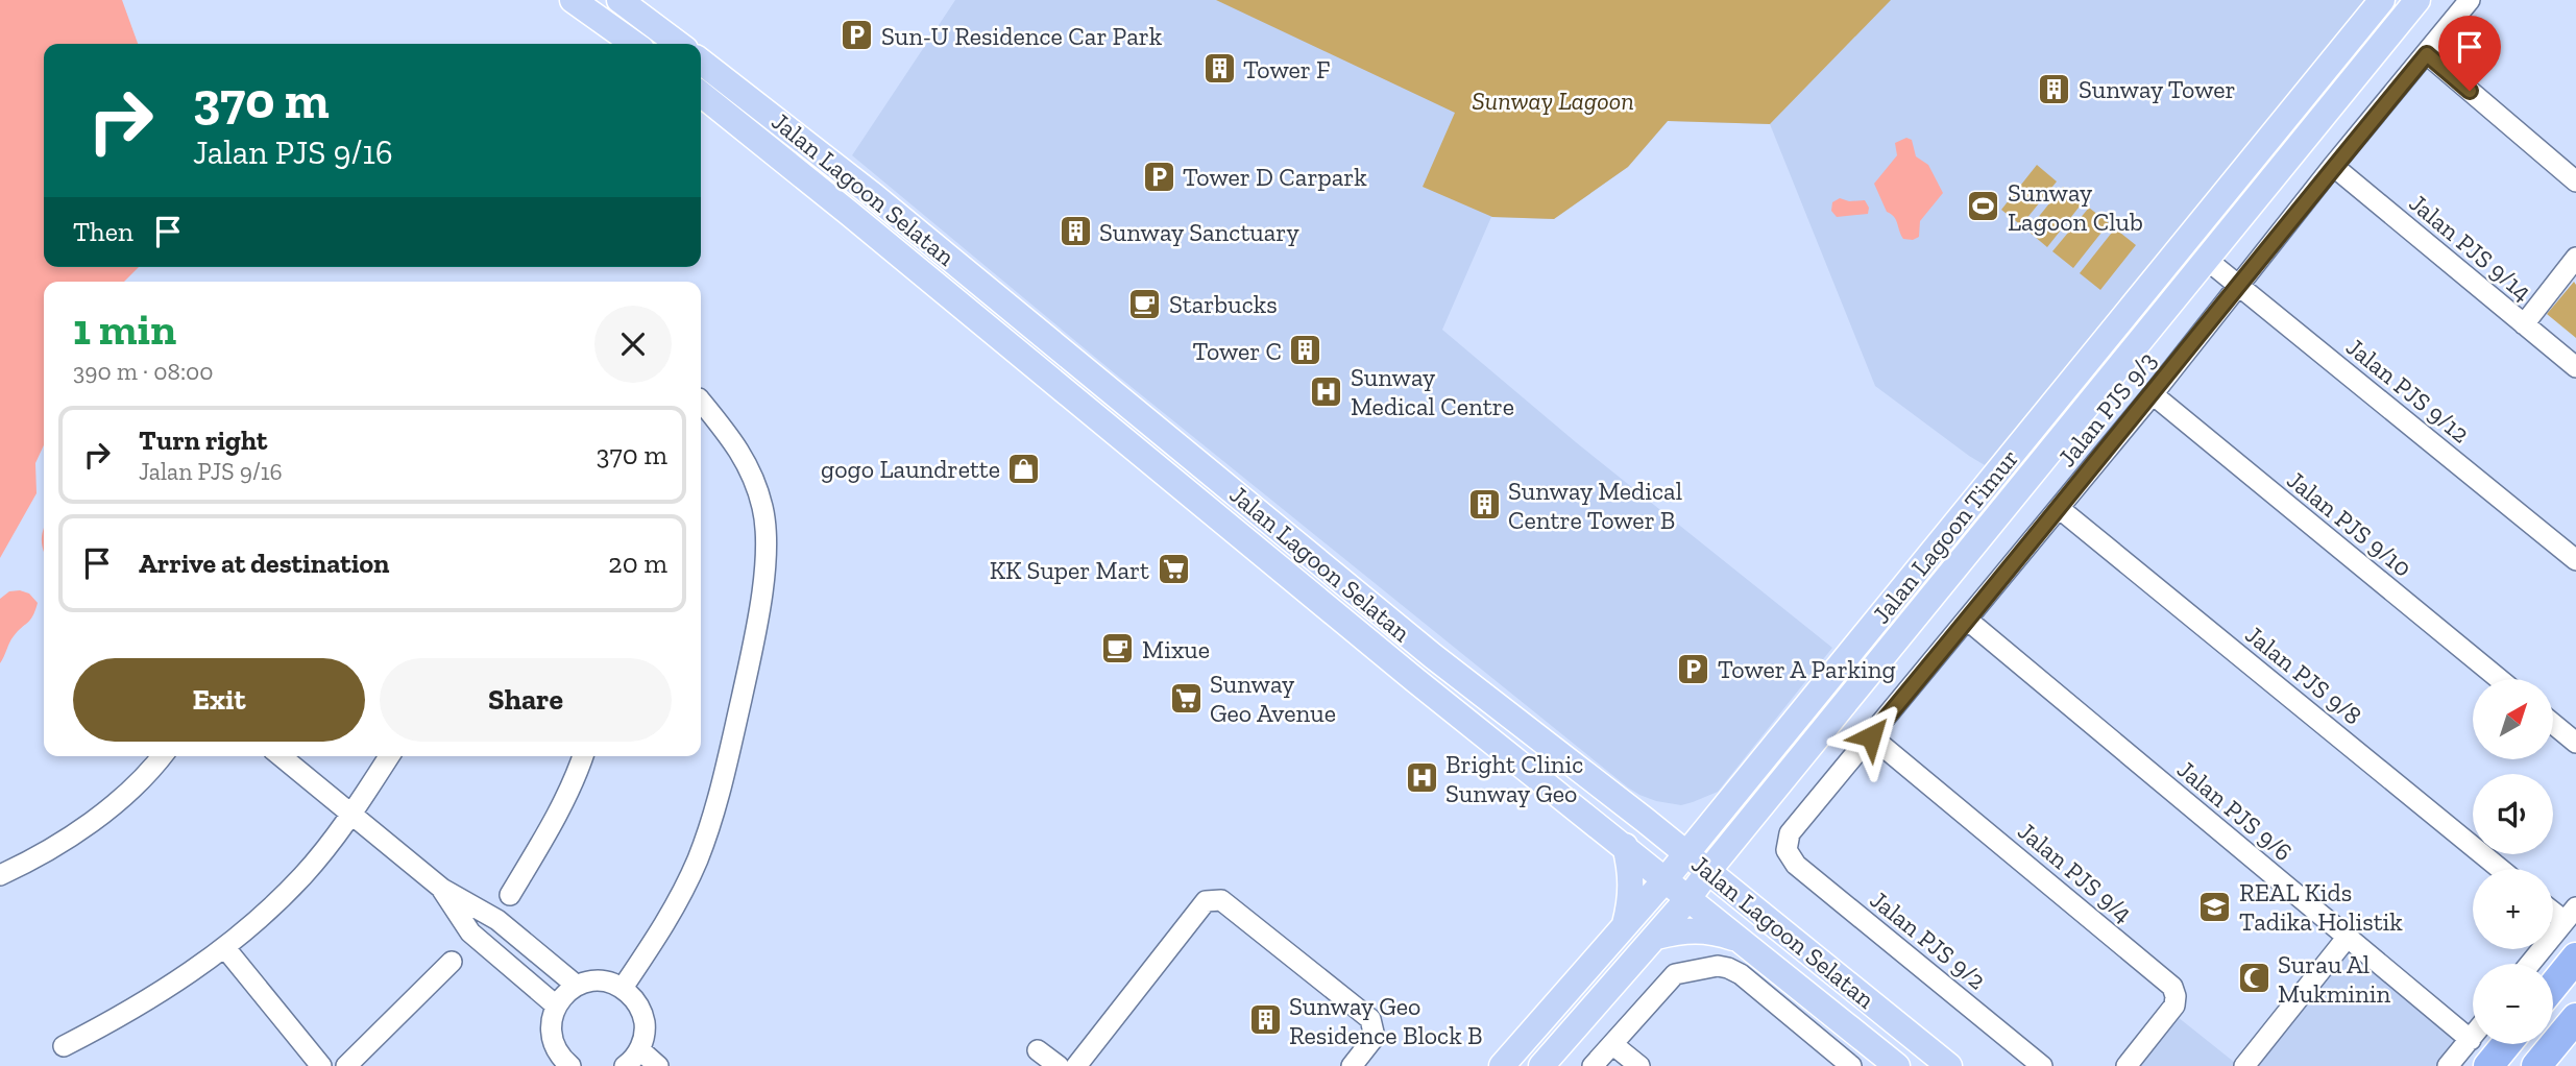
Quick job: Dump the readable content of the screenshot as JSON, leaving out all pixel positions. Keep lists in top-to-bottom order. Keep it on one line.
{"streets":{"main road":["Jalan Lagoon Selatan","Jalan Lagoon Timur"],"street":["Jalan PJS 9/14","Jalan PJS 9/12","Jalan PJS 9/3","Jalan PJS 9/10","Jalan PJS 9/8","Jalan PJS 9/6","Jalan PJS 9/4","Jalan PJS 9/2"]},"crossings":[["Jalan Lagoon Selatan","Jalan Lagoon Timur"],["Jalan PJS 9/14","Jalan PJS 9/3"],["Jalan PJS 9/12","Jalan PJS 9/3"],["Jalan PJS 9/12","Jalan Lagoon Timur"],["Jalan PJS 9/3","Jalan PJS 9/10"],["Jalan PJS 9/3","Jalan PJS 9/8"],["Jalan PJS 9/3","Jalan PJS 9/6"],["Jalan PJS 9/3","Jalan PJS 9/4"],["Jalan PJS 9/3","Jalan PJS 9/2"]],"parks":["Sunway Lagoon"],"places":{"parking":["Sun-U Residence Car Park","Tower D Carpark","Tower A Parking"],"building":["Tower F","Sunway Tower","Sunway Sanctuary","Tower C","Sunway Medical Centre Tower B","Sunway Geo Residence Block B"],"sports":["Sunway Lagoon Club"],"cafe":["Starbucks","Mixue"],"hospital":["Sunway Medical Centre","Bright Clinic Sunway Geo"],"shop":["gogo Laundrette"],"supermarket":["KK Super Mart","Sunway Geo Avenue"],"school or university":["REAL Kids Tadika Holistik"],"mosque":["Surau Al Mukminin"]},"north":"top right","page":{"turn":["370 m","Jalan PJS 9/16"],"then":"Then","heading":["1 min","390 m · 08:00"],"list":[{"name":"Turn right","note":"Jalan PJS 9/16","value":"370 m"},{"name":"Arrive at destination","value":"20 m"}],"buttons":["Exit","Share"],"map_buttons":["+","−"]}}
